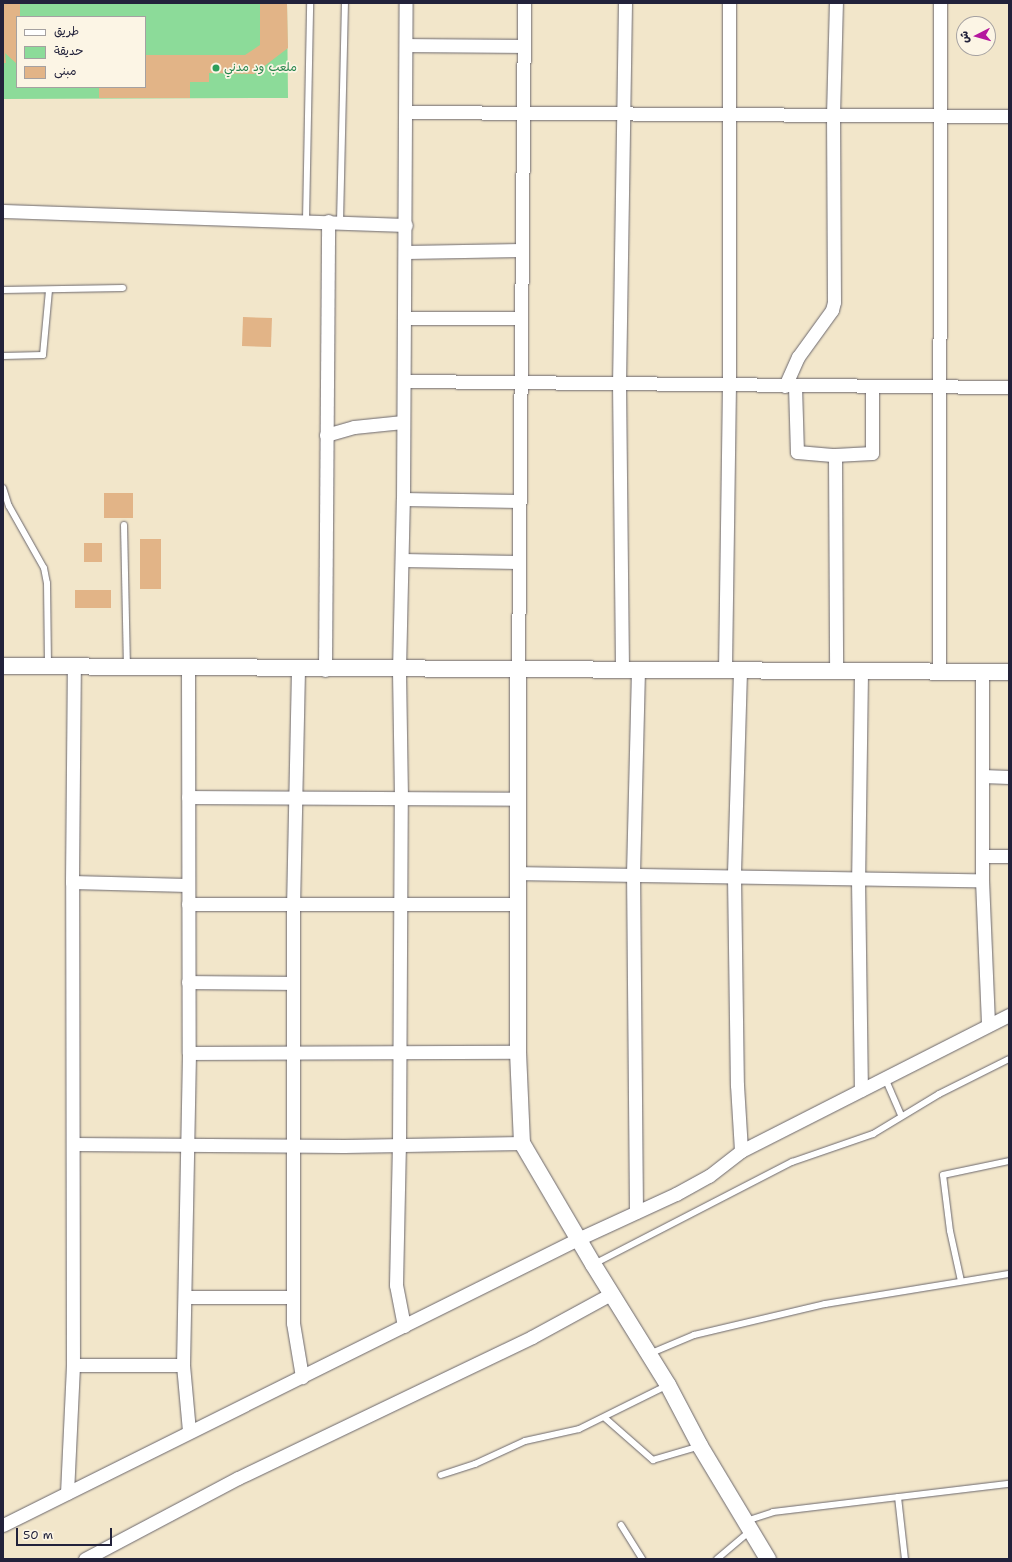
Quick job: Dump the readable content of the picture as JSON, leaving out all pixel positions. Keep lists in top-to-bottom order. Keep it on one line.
{"places":["ملعب ود مدني"],"legend":["طريق","حديقة","مبنى"],"scale_bar":"50 m","north":"left"}
